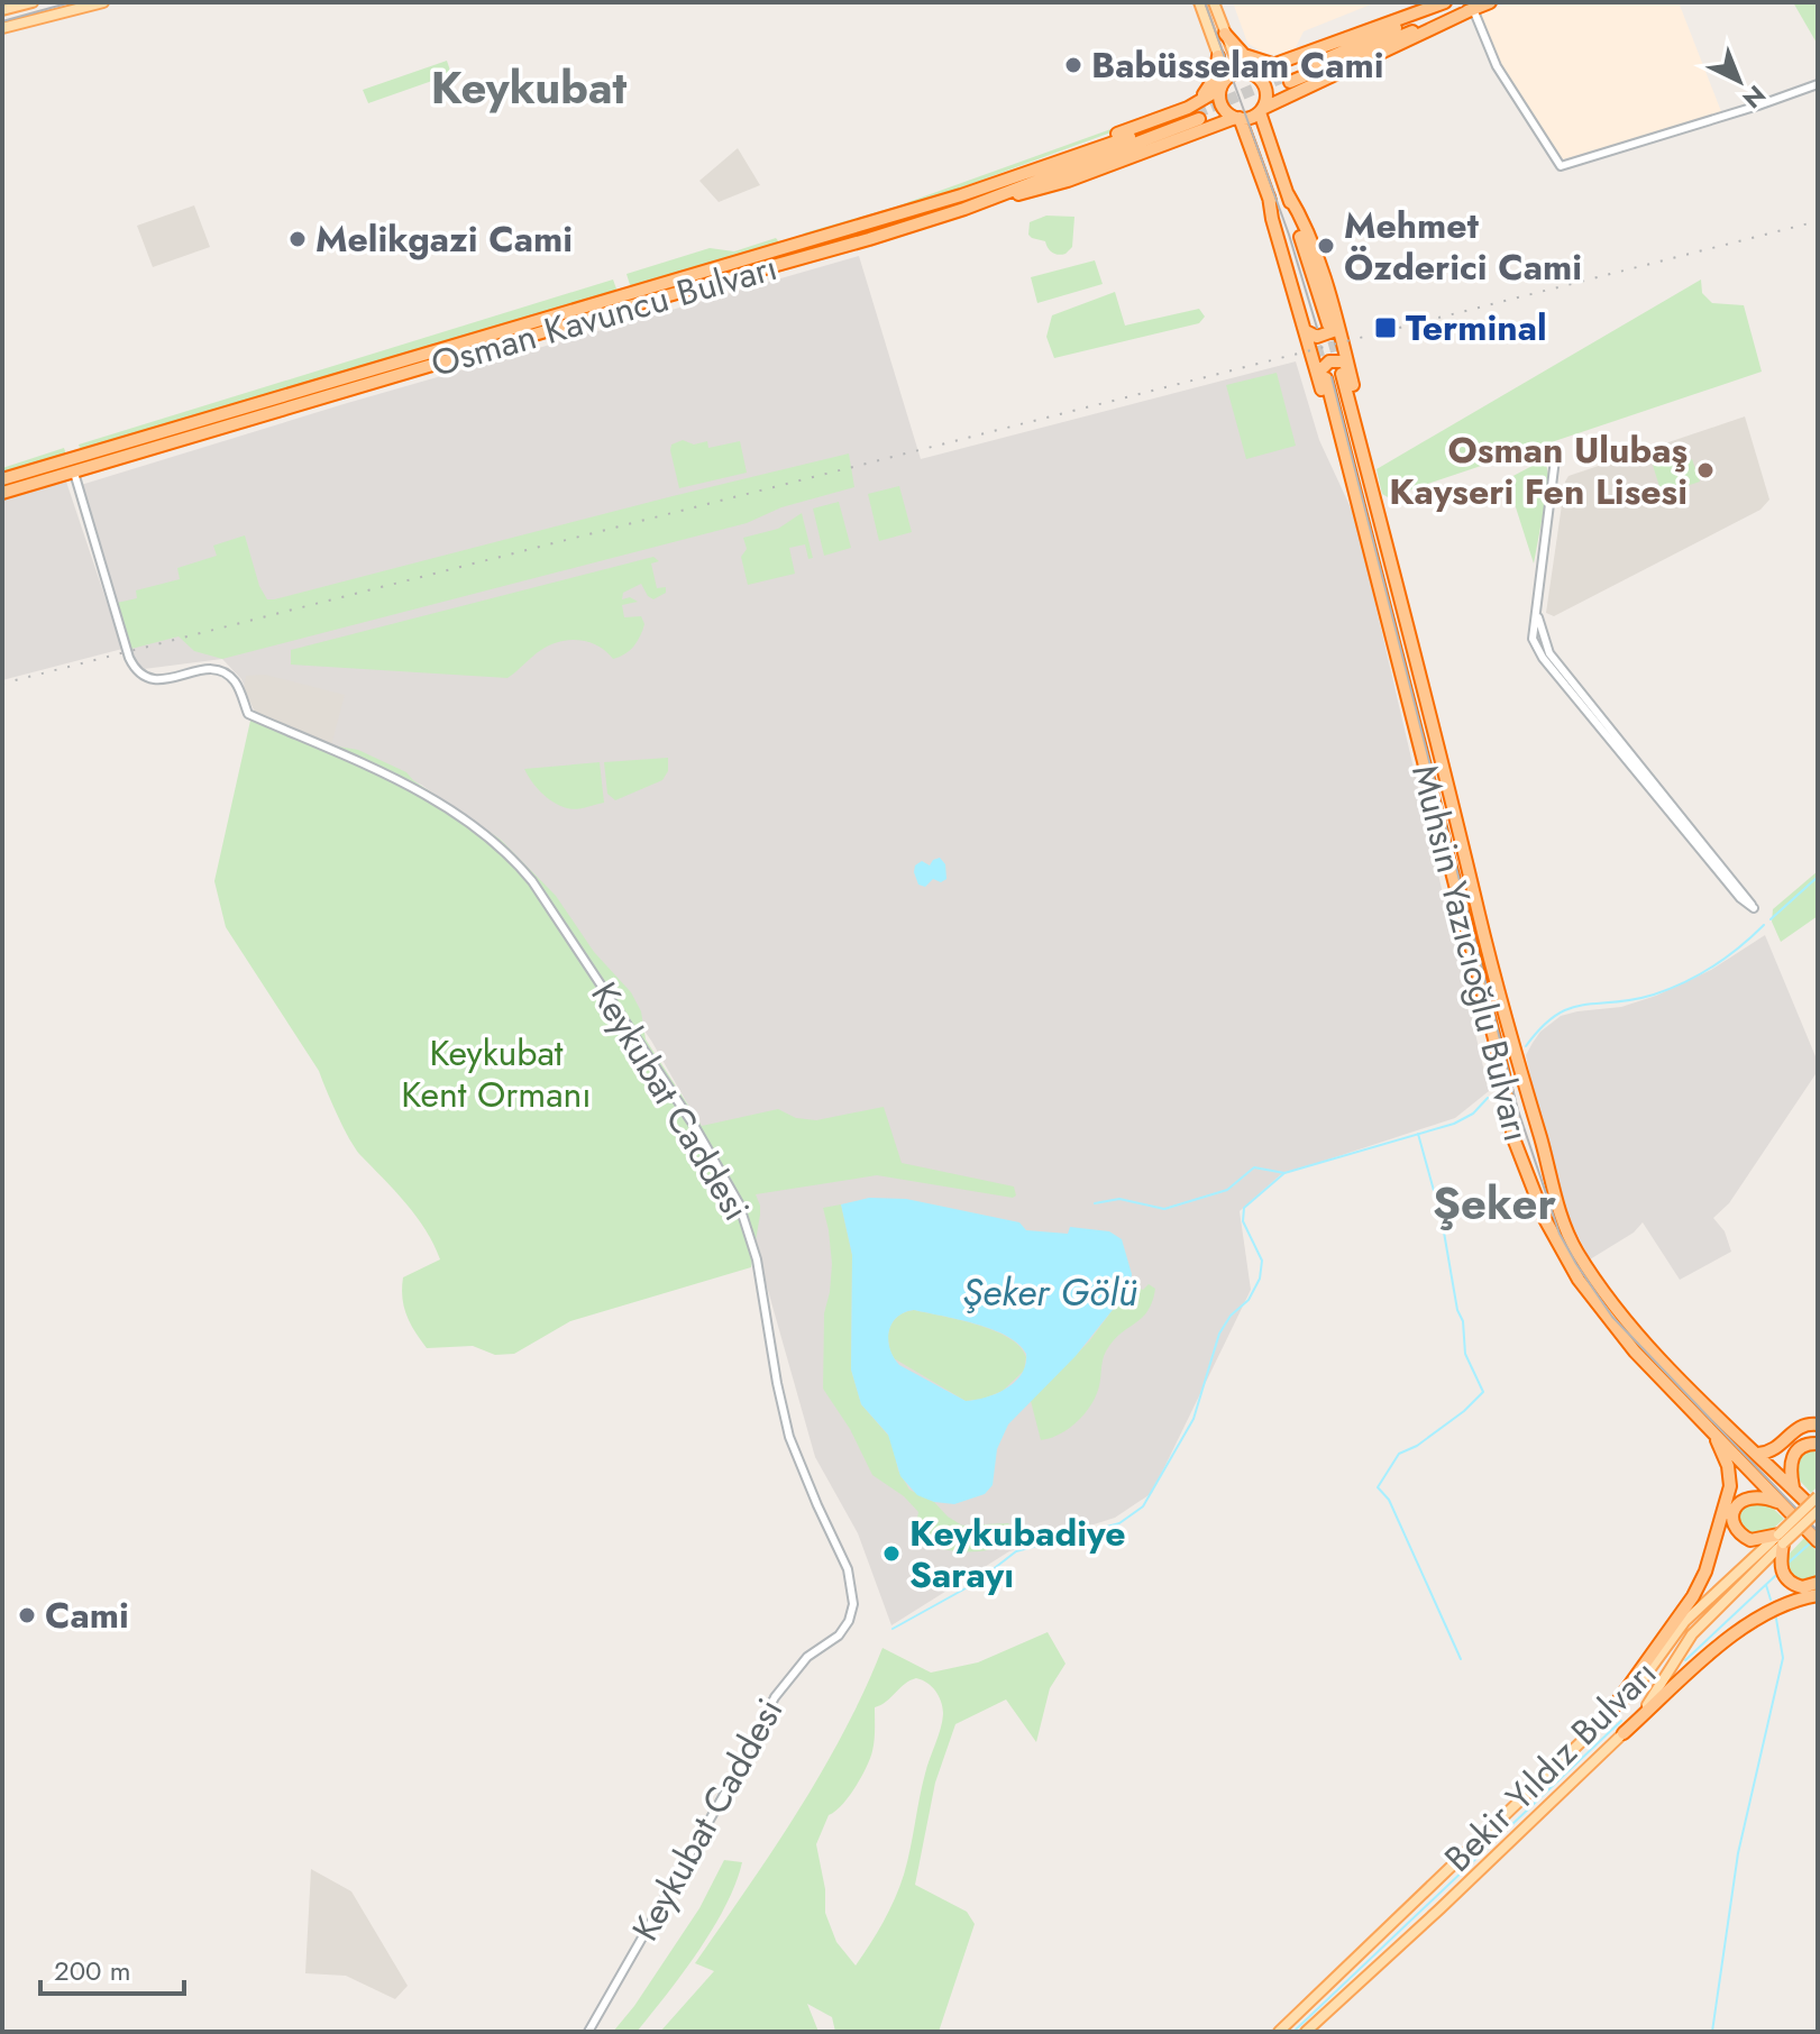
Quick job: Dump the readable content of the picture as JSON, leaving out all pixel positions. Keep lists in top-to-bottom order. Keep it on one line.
{"streets":{"highway":["Osman Kavuncu Bulvarı","Muhsin Yazıcıoğlu Bulvarı"],"main road":["Bekir Yıldız Bulvarı"],"street":["Keykubat Caddesi"]},"crossings":[["Osman Kavuncu Bulvarı","Keykubat Caddesi"],["Muhsin Yazıcıoğlu Bulvarı","Bekir Yıldız Bulvarı"]],"districts":["Keykubat","Şeker"],"water":["Şeker Gölü"],"parks":["Keykubat Kent Ormanı"],"places":{"other":["Babüsselam Cami","Melikgazi Cami","Mehmet Özderici Cami","Osman Ulubaş Kayseri Fen Lisesi","Keykubadiye Sarayı","Cami"],"transit":["Terminal"]},"scale_bar":"200 m","north":"bottom right"}
